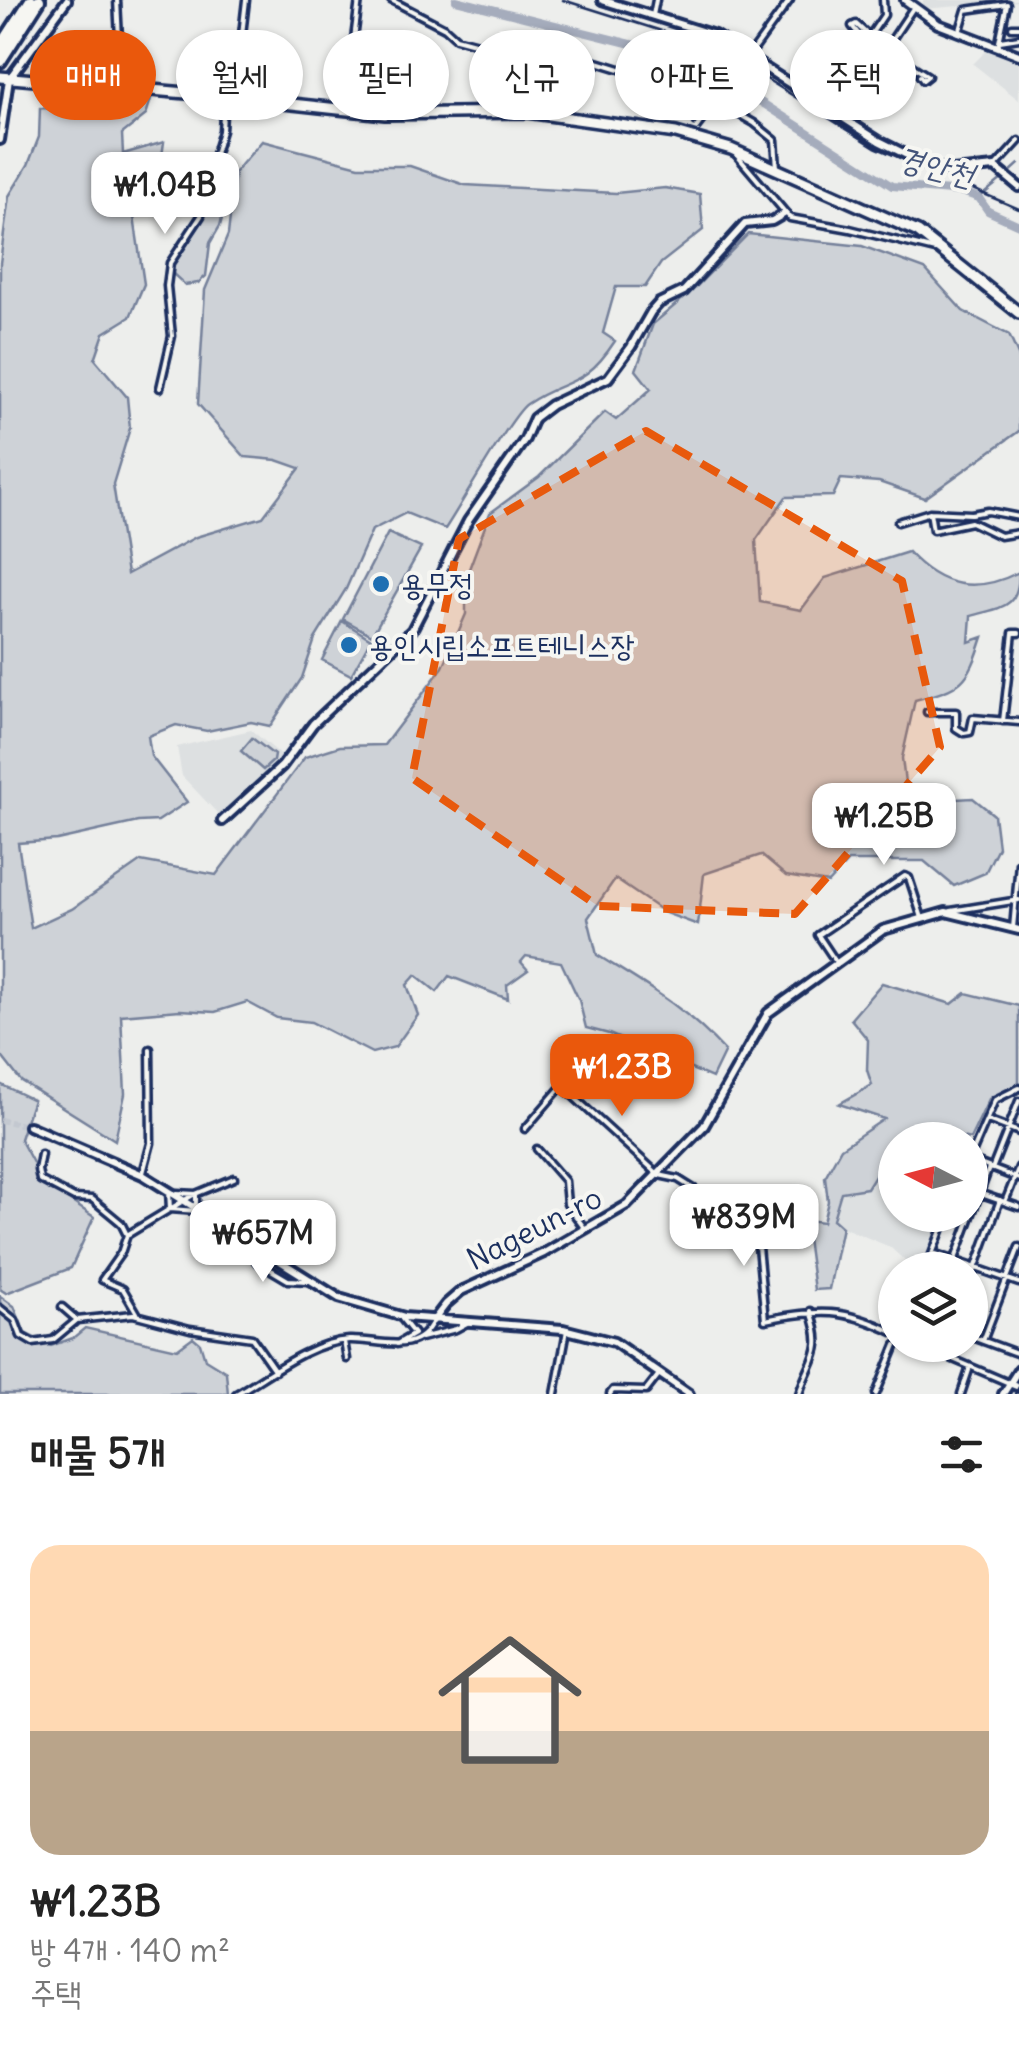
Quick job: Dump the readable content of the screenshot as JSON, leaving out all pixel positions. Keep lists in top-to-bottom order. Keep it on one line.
{"streets":{"main road":["Nageun-ro"]},"water":["경안천"],"places":["용무정","용인시립소프트테니스장"],"north":"left","page":{"chip":["매매","월세","필터","신규","아파트","주택"],"price":["₩1.04B","₩1.25B","₩1.23B","₩839M","₩657M"],"heading":"매물 5개","list":[{"name":"₩1.23B","note":"방 4개 · 140 m² · 주택"}]}}
